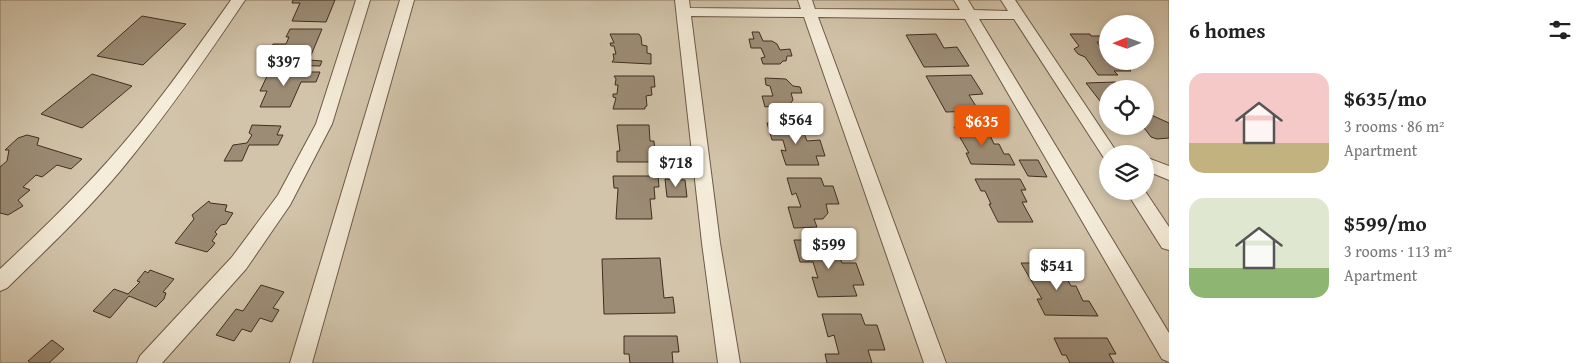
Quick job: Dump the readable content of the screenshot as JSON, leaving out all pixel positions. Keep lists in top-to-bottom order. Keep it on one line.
{"north":"left","page":{"heading":"6 homes","price":["$397","$564","$635","$718","$599","$541"],"list":[{"name":"$635/mo","note":"3 rooms · 86 m² · Apartment"},{"name":"$599/mo","note":"3 rooms · 113 m² · Apartment"}]}}
